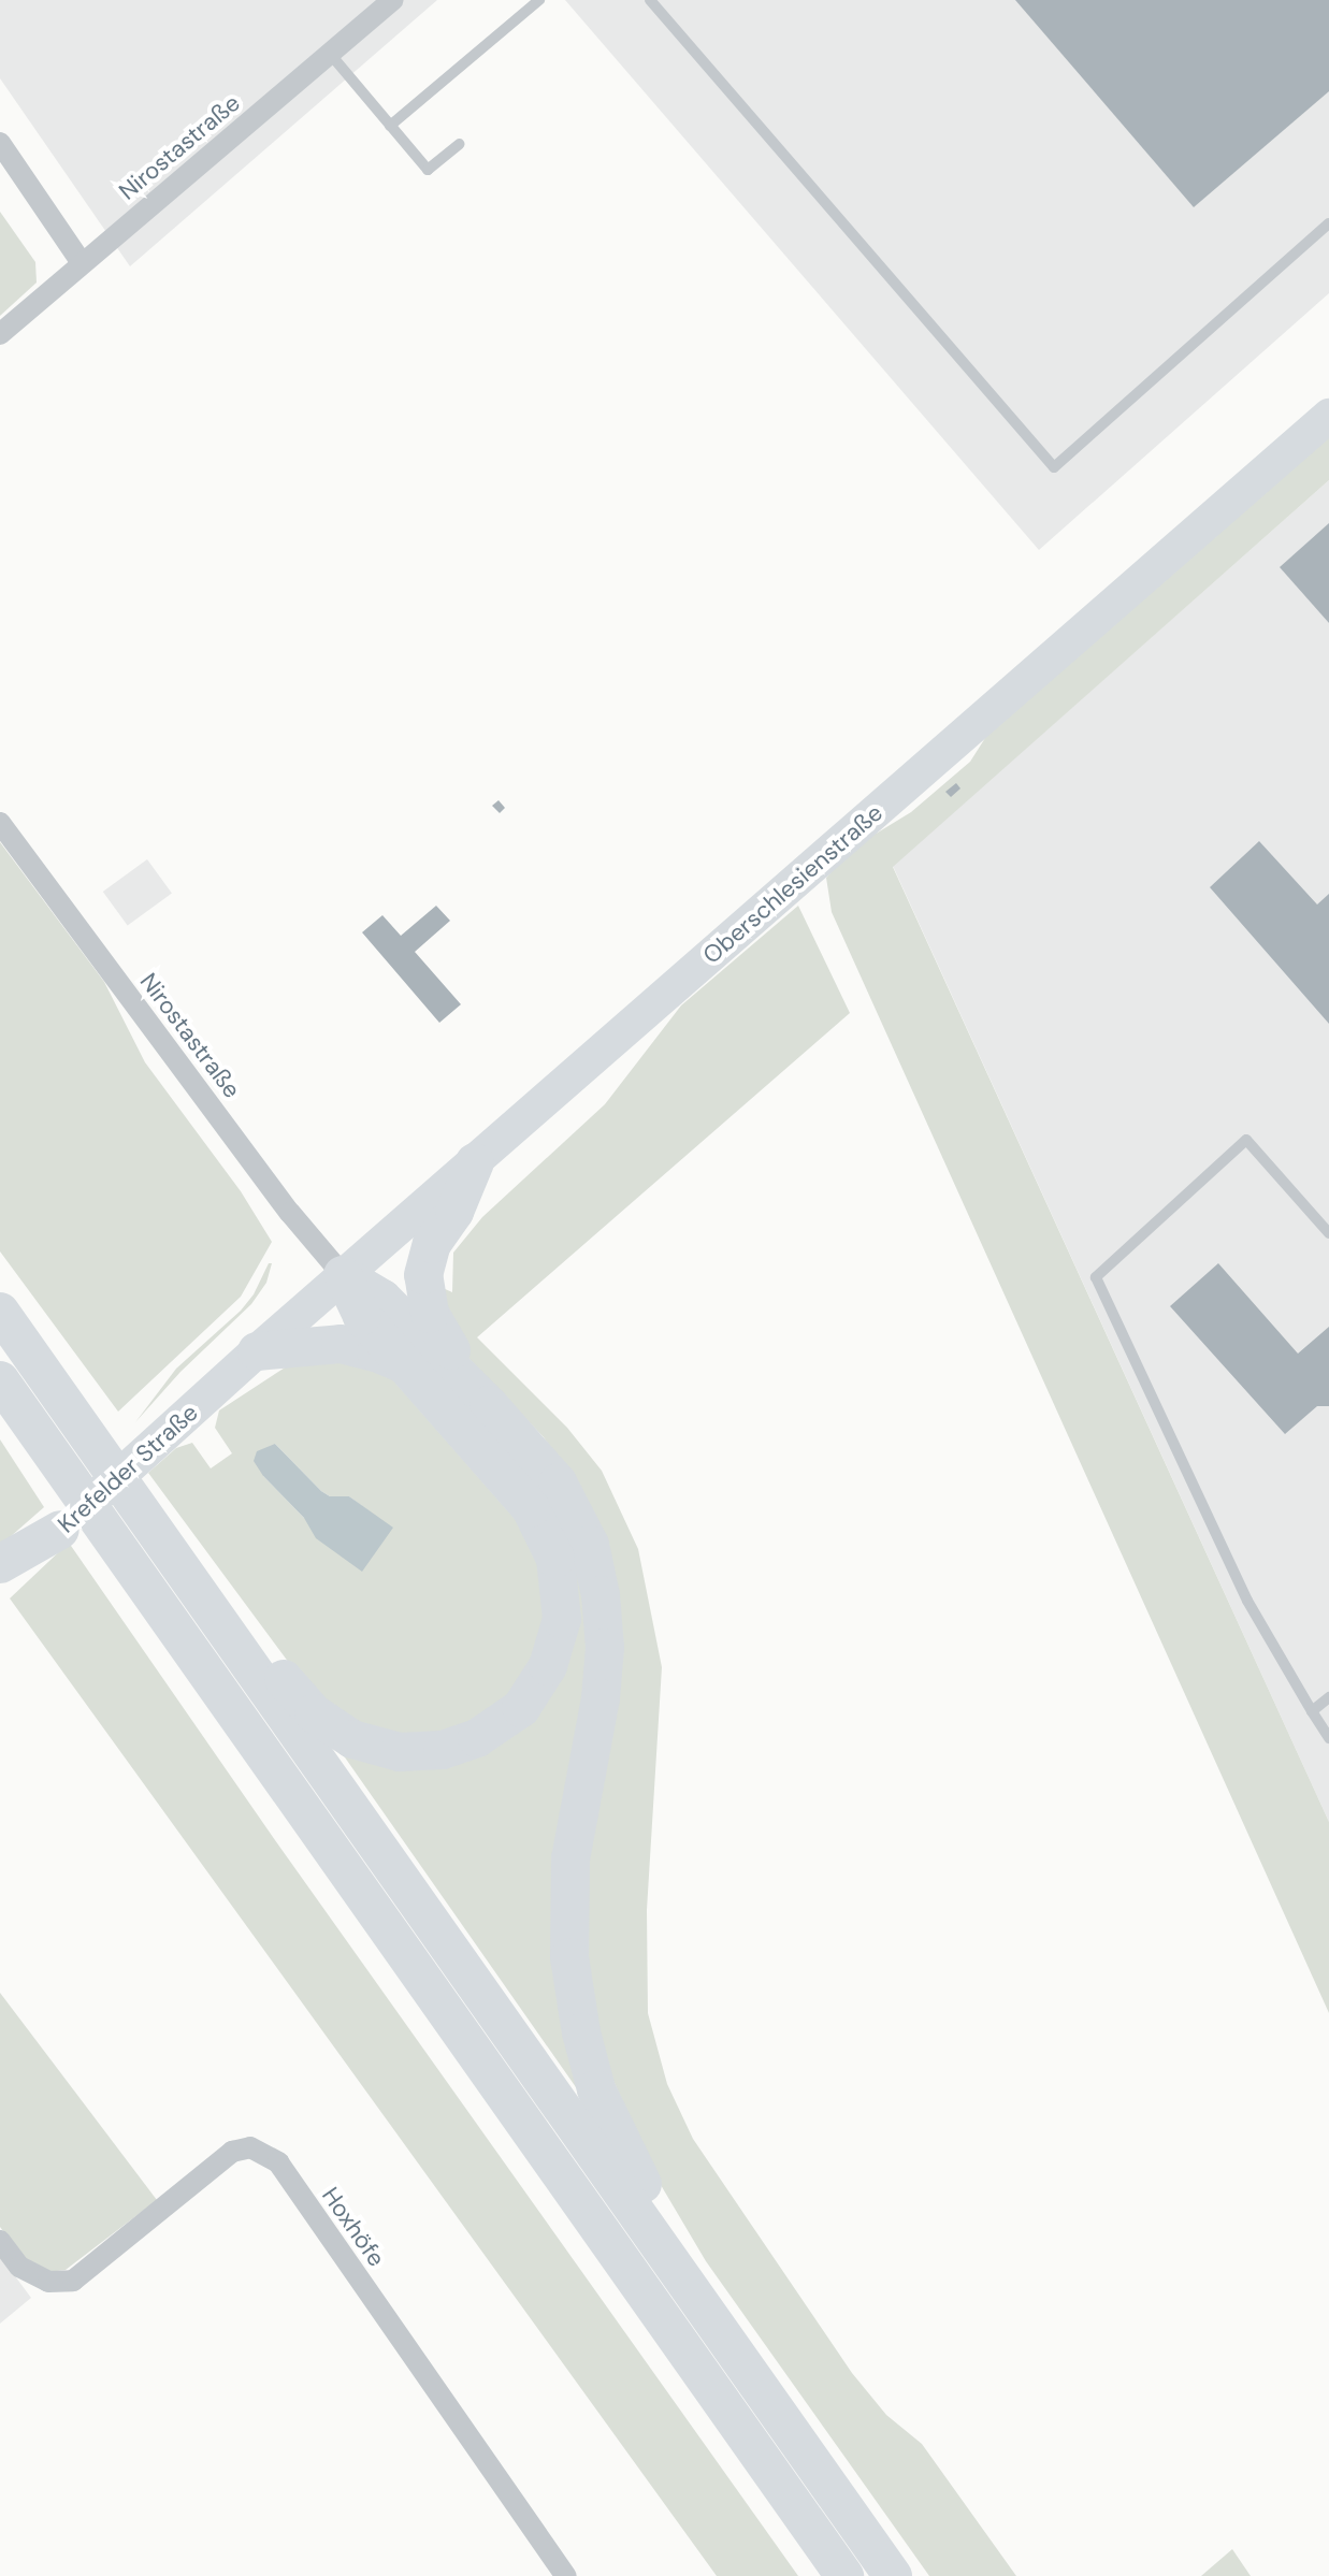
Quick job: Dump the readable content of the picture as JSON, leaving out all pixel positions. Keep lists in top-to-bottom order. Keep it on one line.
{"streets":{"main road":["Oberschlesienstraße","Krefelder Straße"],"street":["Nirostastraße","Hoxhöfe"]},"crossings":[["Nirostastraße","Oberschlesienstraße"],["Oberschlesienstraße","Krefelder Straße"]]}
